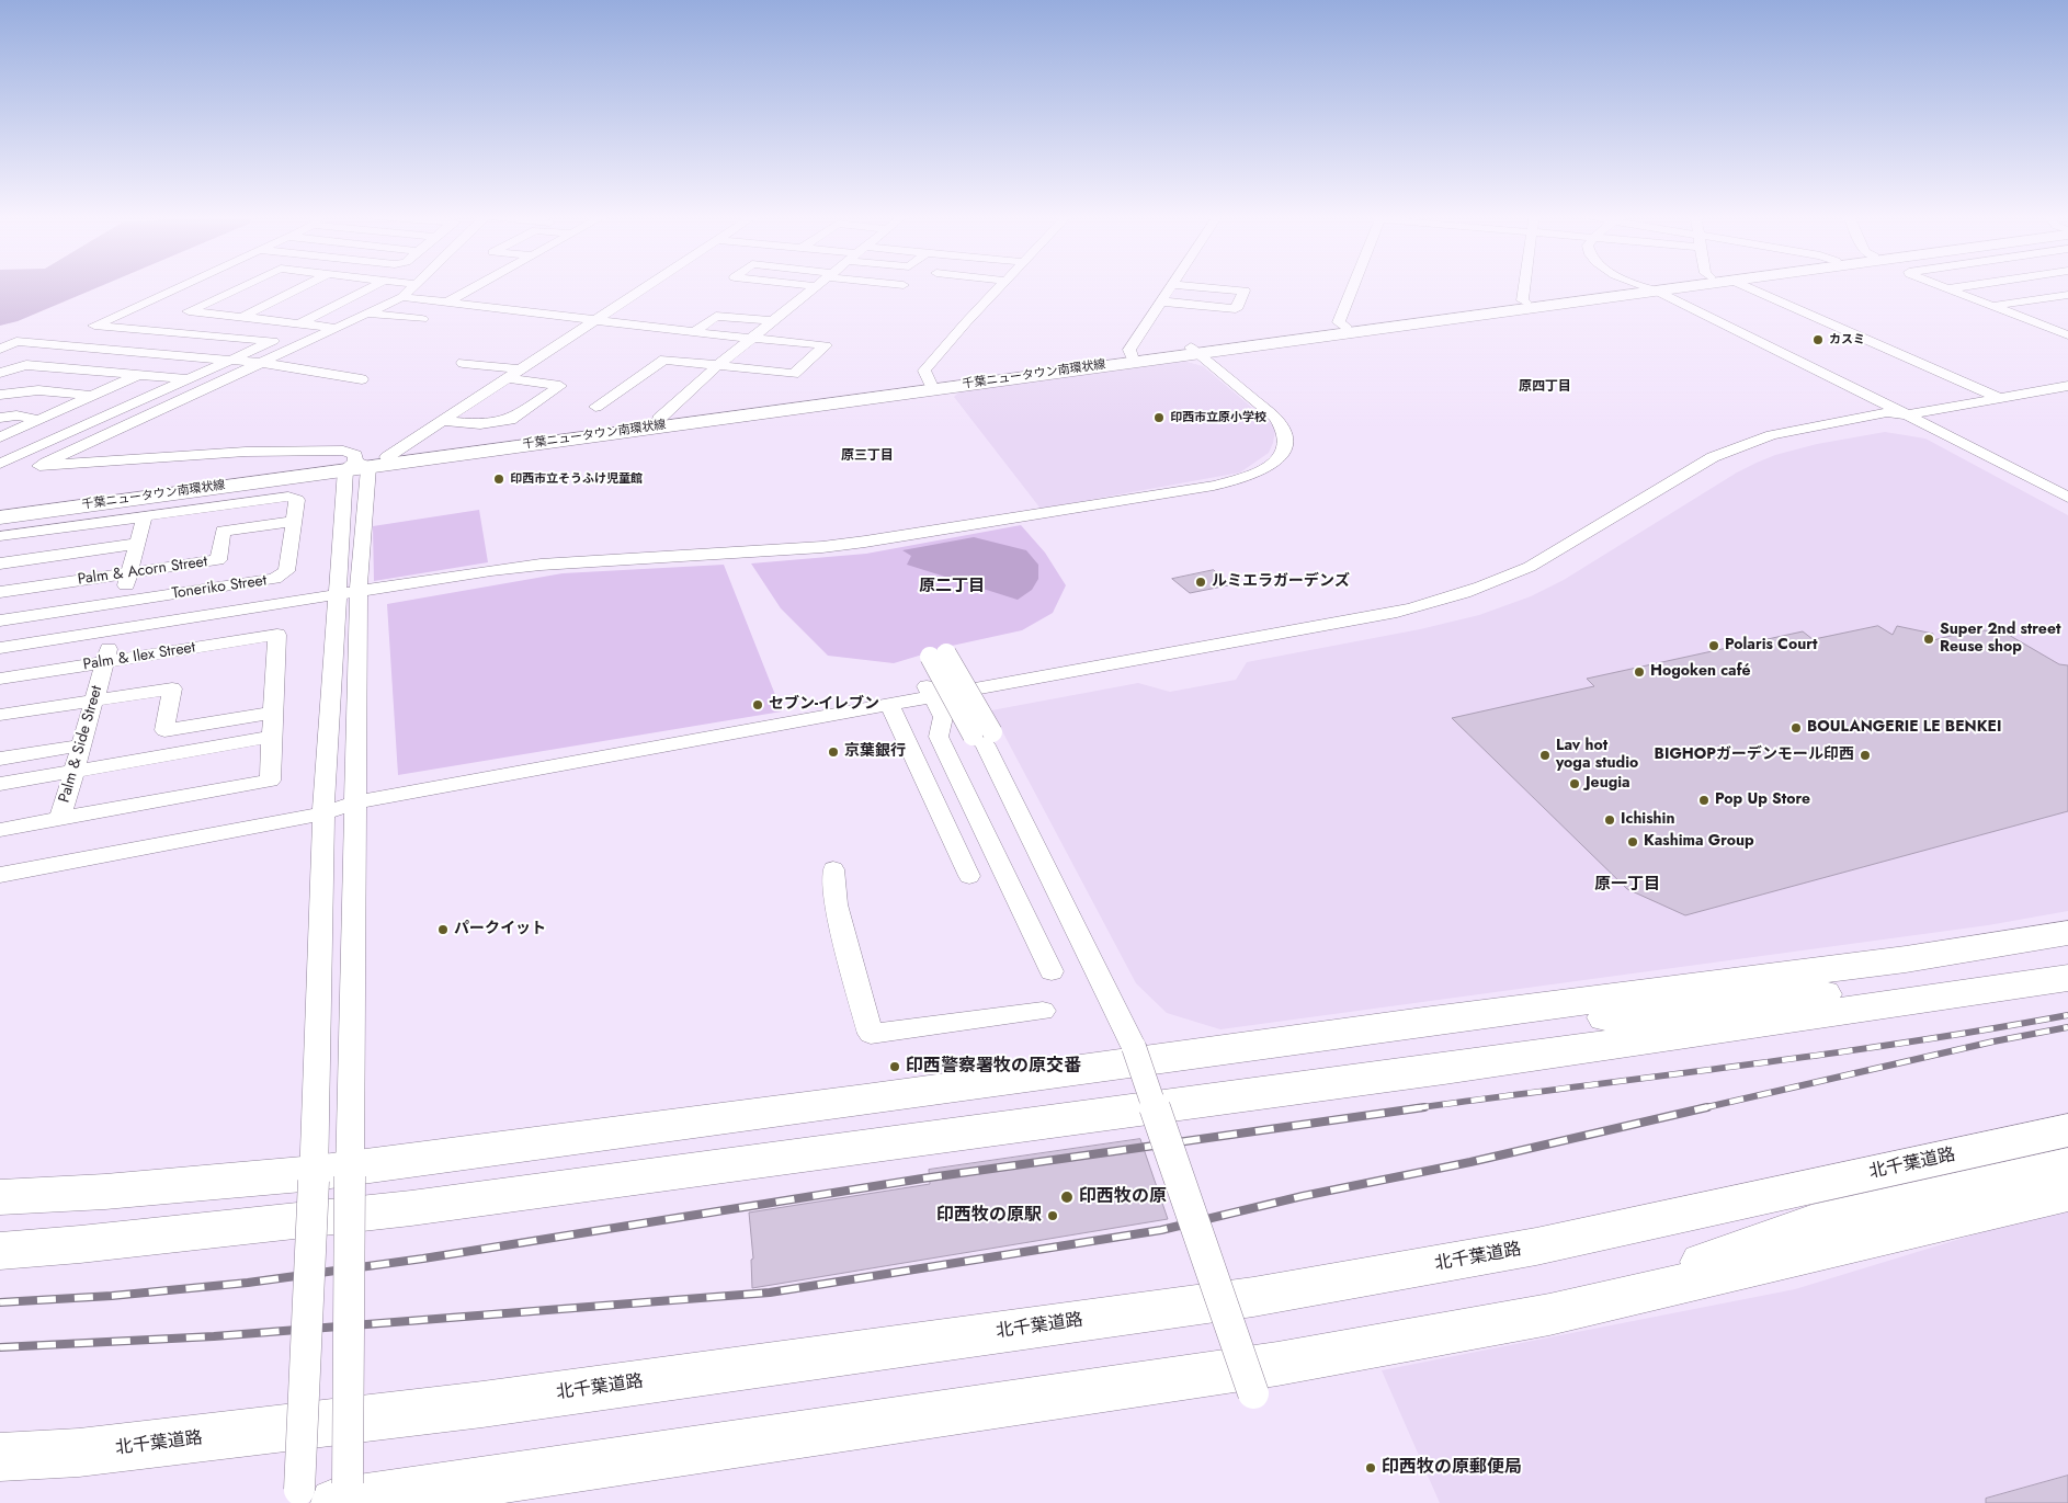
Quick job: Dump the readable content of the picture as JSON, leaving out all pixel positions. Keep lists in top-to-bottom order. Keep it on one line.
{"streets":{"highway":["北千葉道路"],"main road":["千葉ニュータウン南環状線"],"street":["Palm & Acorn Street","Toneriko Street","Palm & Ilex Street","Palm & Side Street"]},"crossings":[["Palm & Acorn Street","Toneriko Street"],["Palm & Acorn Street","Palm & Side Street"],["Toneriko Street","Palm & Side Street"],["Palm & Ilex Street","Palm & Side Street"]],"districts":["原四丁目","原三丁目","原二丁目","原一丁目"],"places":["カスミ","印西市立原小学校","印西市立そうふけ児童館","ルミエラガーデンズ","Super 2nd street Reuse shop","Polaris Court","Hogoken café","セブン-イレブン","BOULANGERIE LE BENKEI","京葉銀行","Lav hot yoga studio","BIGHOPガーデンモール印西","Jeugia","Pop Up Store","Ichishin","Kashima Group","パークイット","印西警察署牧の原交番","印西牧の原","印西牧の原駅","印西牧の原郵便局"]}
